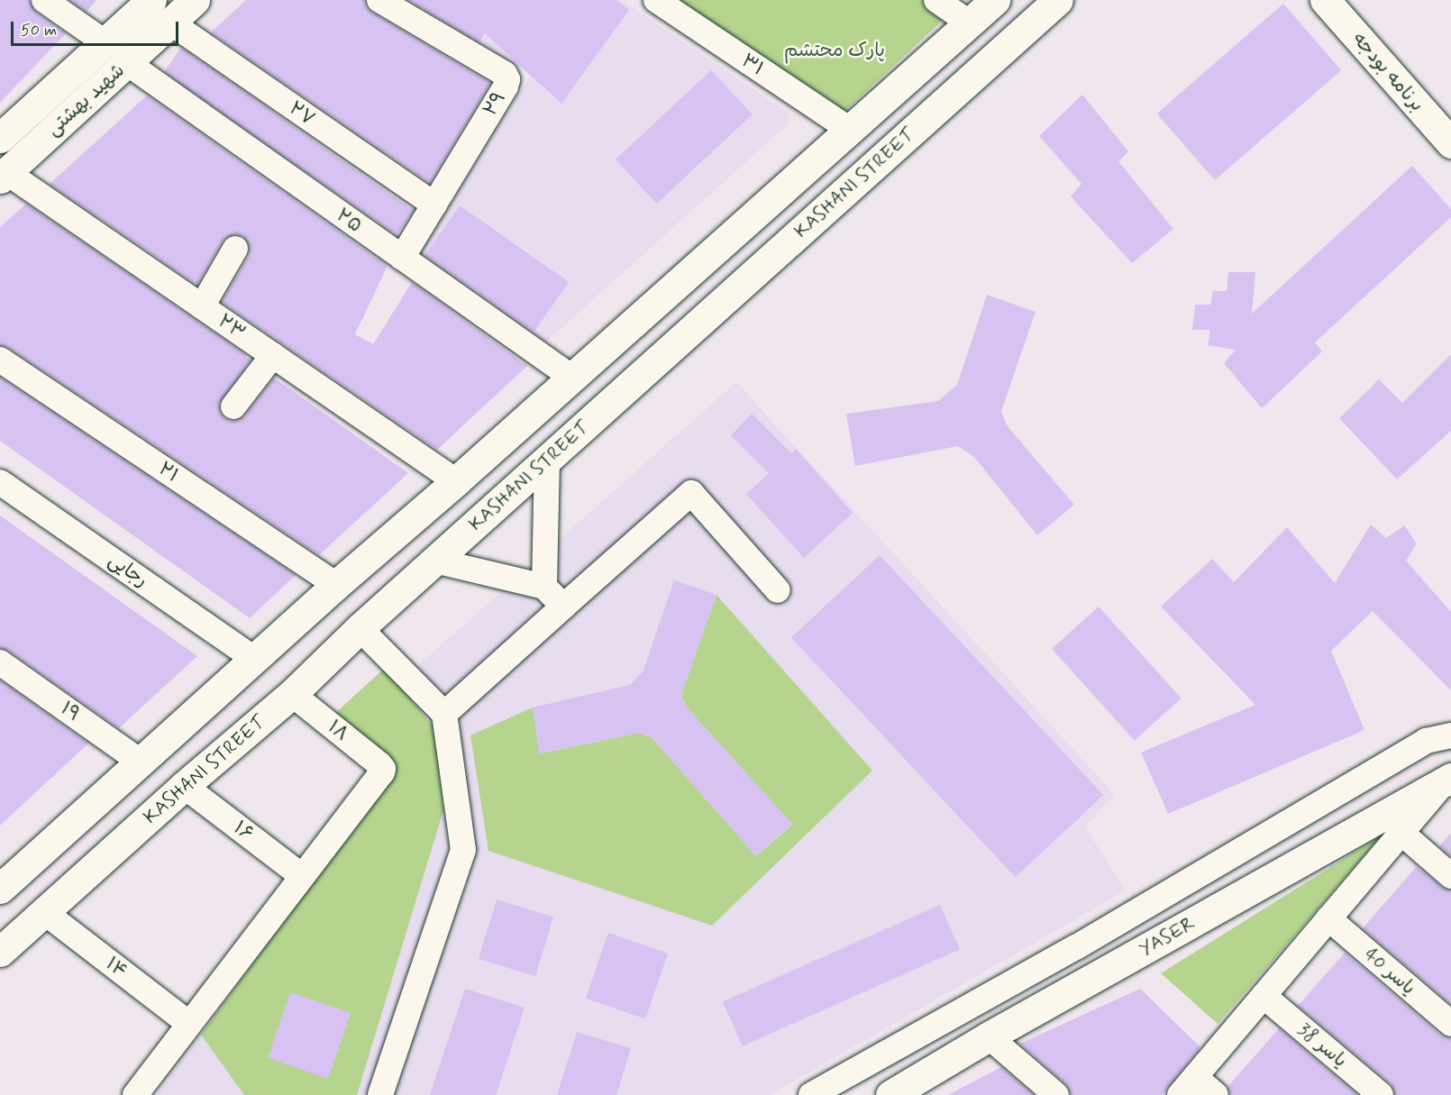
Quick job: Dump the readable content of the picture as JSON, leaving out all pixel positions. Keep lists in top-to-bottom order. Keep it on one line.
{"streets":{"main road":["برنامه بودجه","شهید بهشتی","KASHANI STREET","YASER"],"street":["۳۱","۲۹","۲۷","۲۵","۲۳","۲۱","رجایی","۱۹","۱۸","۱۶","۱۴","یاسر 40","یاسر 38"]},"crossings":[["شهید بهشتی","۲۷"],["شهید بهشتی","۲۵"],["شهید بهشتی","۲۳"],["۲۹","۲۷"],["۲۹","۲۵"],["KASHANI STREET","۱۸"],["KASHANI STREET","۱۶"],["KASHANI STREET","۱۴"],["۱۸","۱۶"],["YASER","یاسر 40"],["YASER","یاسر 38"]],"parks":["پارک محتشم"],"scale_bar":"50 m"}
